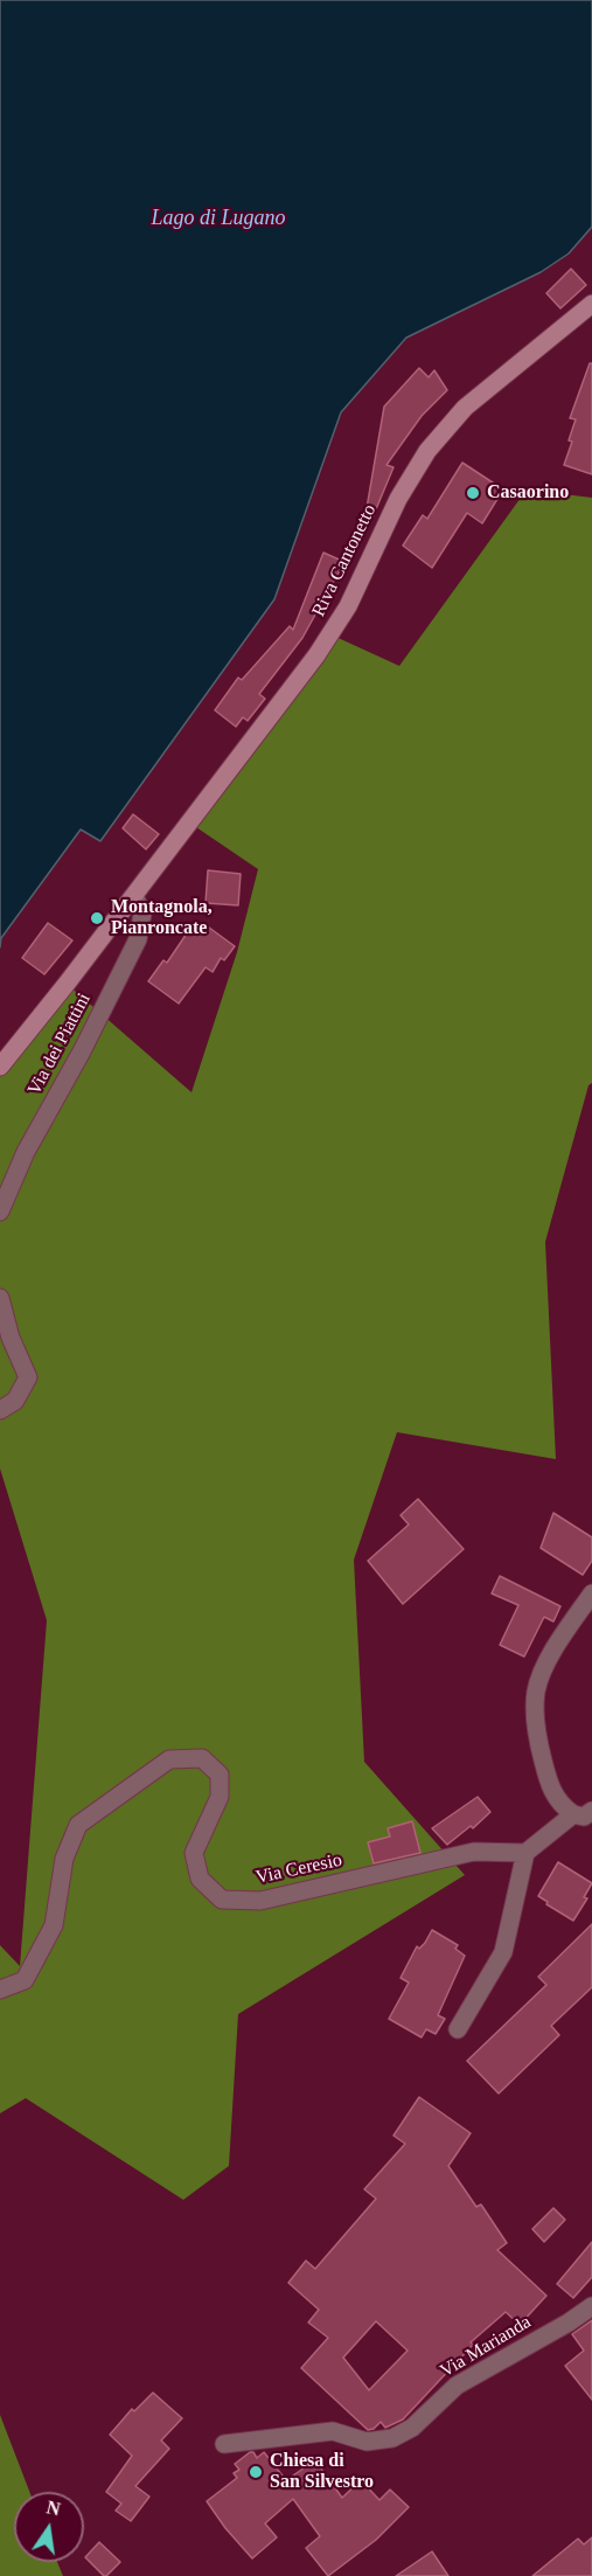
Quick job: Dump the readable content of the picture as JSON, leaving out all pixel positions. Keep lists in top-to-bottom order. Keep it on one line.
{"streets":{"main road":["Riva Cantonetto"],"street":["Via dei Piattini","Via Ceresio","Via Marianda"]},"crossings":[["Riva Cantonetto","Via dei Piattini"]],"water":["Lago di Lugano"],"places":["Casaorino","Montagnola, Pianroncate","Chiesa di San Silvestro"],"north":"top"}
